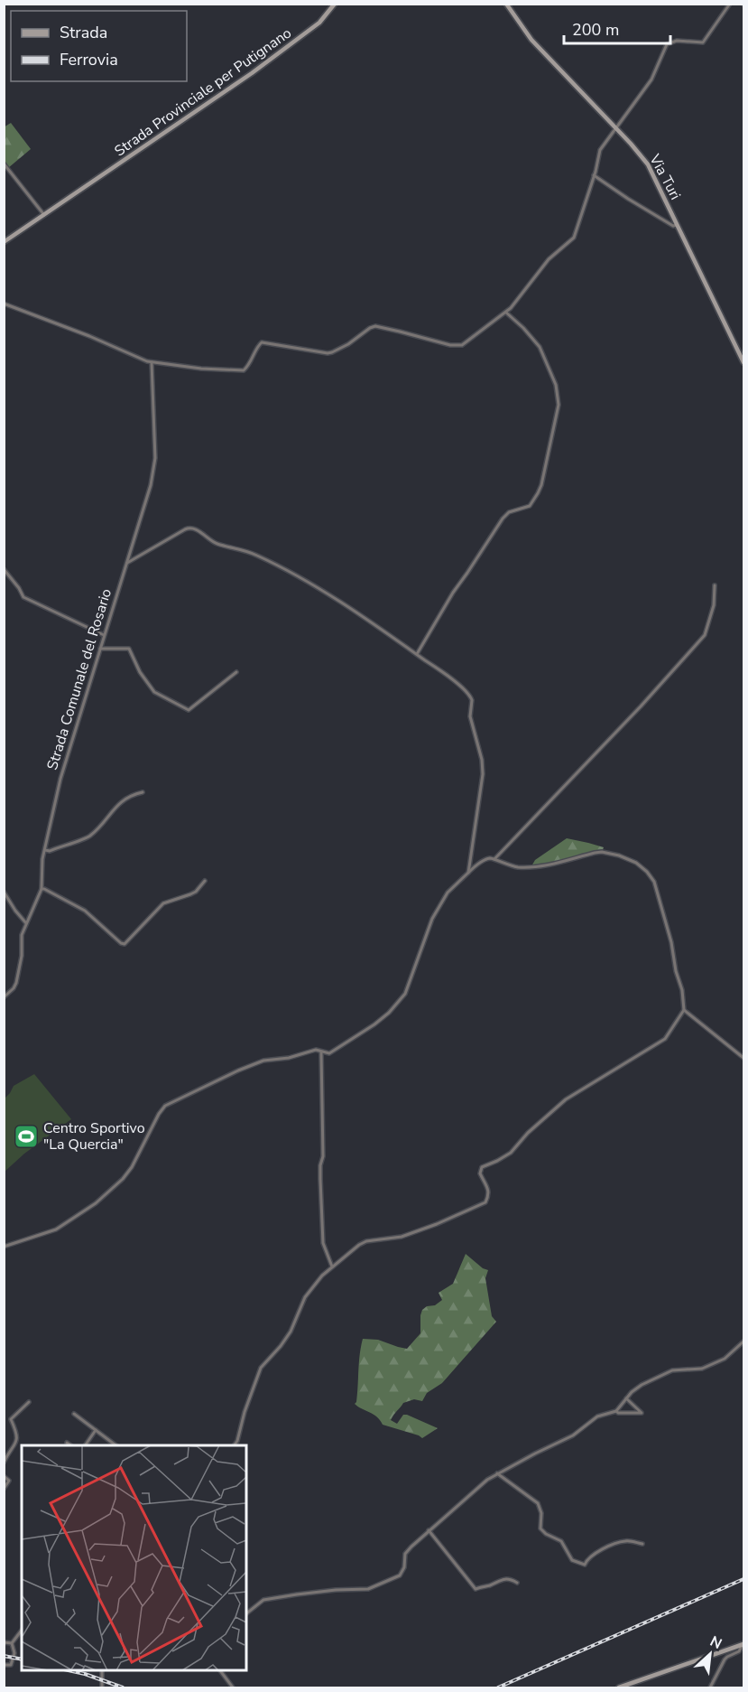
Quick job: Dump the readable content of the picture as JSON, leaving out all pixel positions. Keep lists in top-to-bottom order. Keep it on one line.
{"streets":{"main road":["Strada Provinciale per Putignano","Via Turi"],"street":["Strada Comunale del Rosario"]},"places":{"sports":["Centro Sportivo \"La Quercia\""]},"legend":["Strada","Ferrovia"],"scale_bar":"200 m","north":"top right"}
